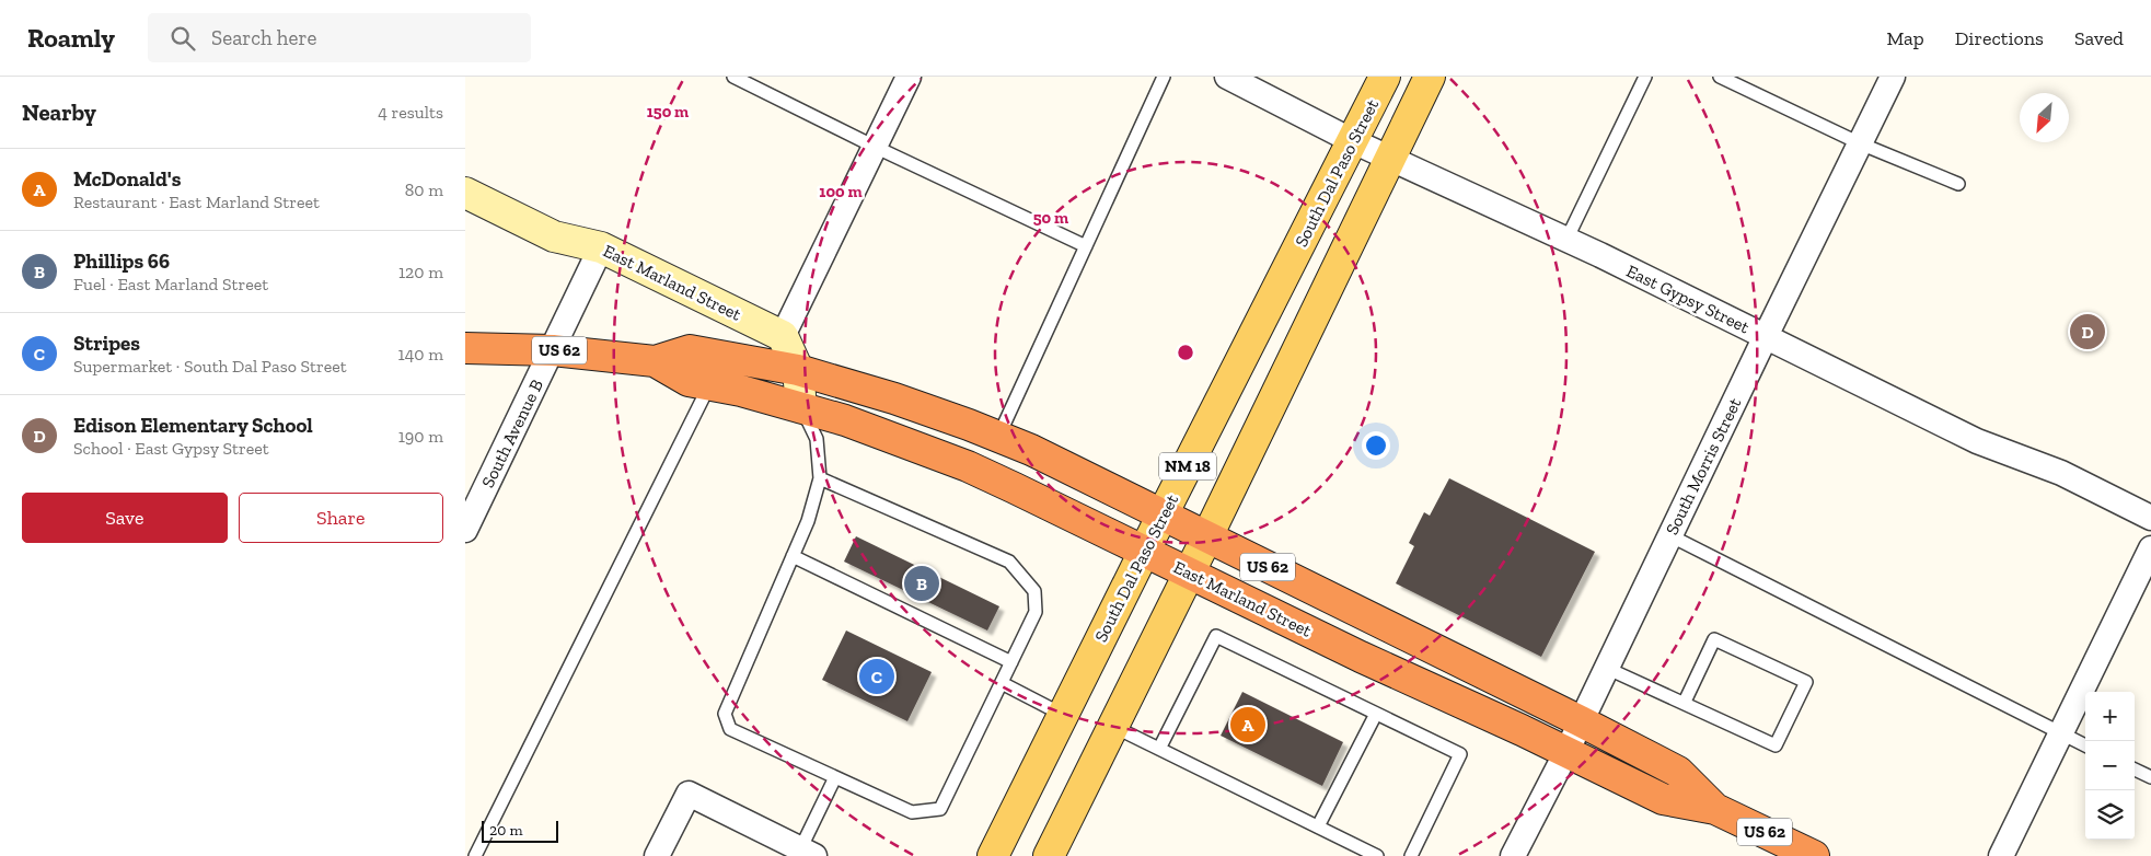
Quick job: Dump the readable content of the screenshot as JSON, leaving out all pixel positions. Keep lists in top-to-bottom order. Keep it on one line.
{"streets":{"highway":["East Marland Street","US 62"],"main road":["South Dal Paso Street","NM 18"],"street":["East Gypsy Street","South Avenue B","South Morris Street"]},"crossings":[["South Dal Paso Street","East Marland Street"],["South Dal Paso Street","East Gypsy Street"],["East Marland Street","US 62"],["East Marland Street","South Avenue B"],["East Marland Street","NM 18"],["East Marland Street","South Morris Street"],["East Gypsy Street","NM 18"],["East Gypsy Street","South Morris Street"],["US 62","South Avenue B"]],"scale_bar":"20 m","north":"bottom left","page":{"header":"Roamly","search":"Search here","nav":["Map","Directions","Saved"],"heading":["Nearby","4 results"],"list":[{"mark":"A","name":"McDonald's","note":"Restaurant · East Marland Street","value":"80 m"},{"mark":"B","name":"Phillips 66","note":"Fuel · East Marland Street","value":"120 m"},{"mark":"C","name":"Stripes","note":"Supermarket · South Dal Paso Street","value":"140 m"},{"mark":"D","name":"Edison Elementary School","note":"School · East Gypsy Street","value":"190 m"}],"pins":["D","B","C","A"],"buttons":["Save","Share"],"map_buttons":["+","−"],"scale":"20 m"},"rings":["150 m","100 m","50 m"]}
